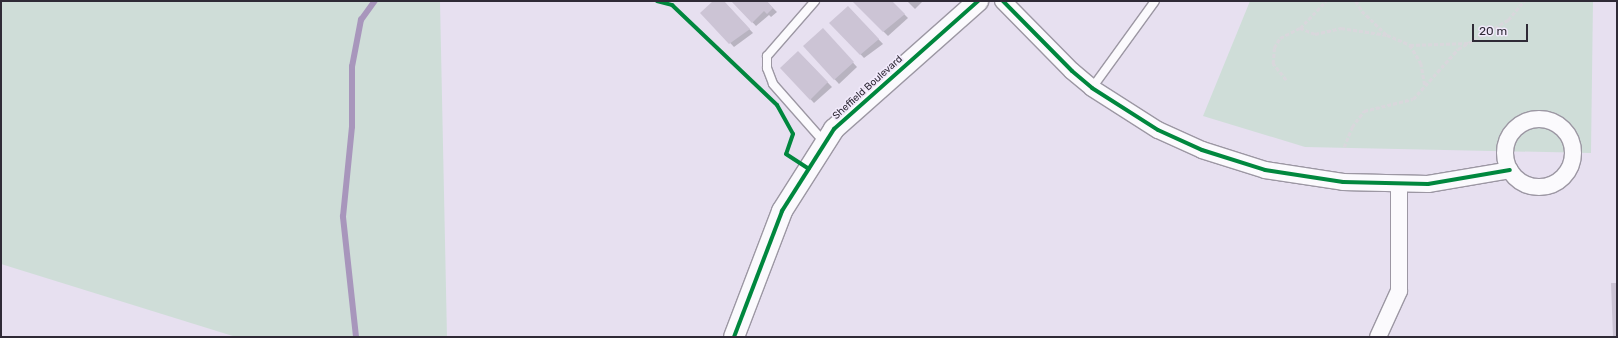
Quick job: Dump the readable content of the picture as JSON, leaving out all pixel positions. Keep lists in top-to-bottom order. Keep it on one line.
{"streets":{"street":["Sheffield Boulevard"]},"scale_bar":"20 m"}
